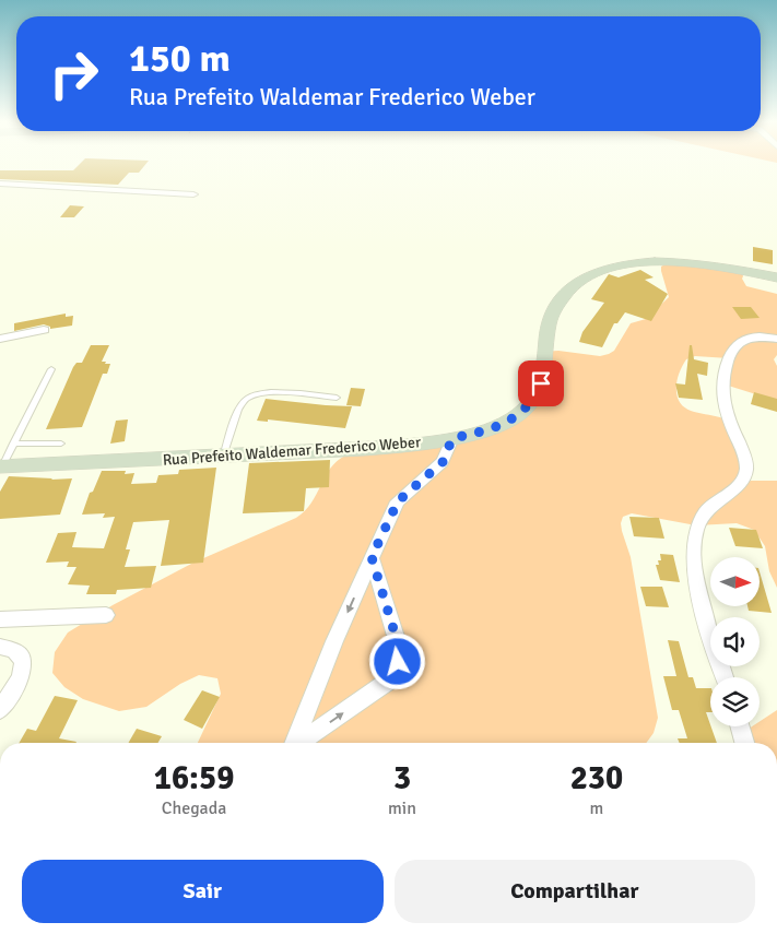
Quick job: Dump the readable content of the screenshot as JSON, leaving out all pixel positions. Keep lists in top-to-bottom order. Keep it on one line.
{"streets":{"street":["Rua Prefeito Waldemar Frederico Weber"]},"north":"right","page":{"turn":["150 m","Rua Prefeito Waldemar Frederico Weber"],"eta":["16:59","Chegada","3","min","230","m"],"buttons":["Sair","Compartilhar"]}}
